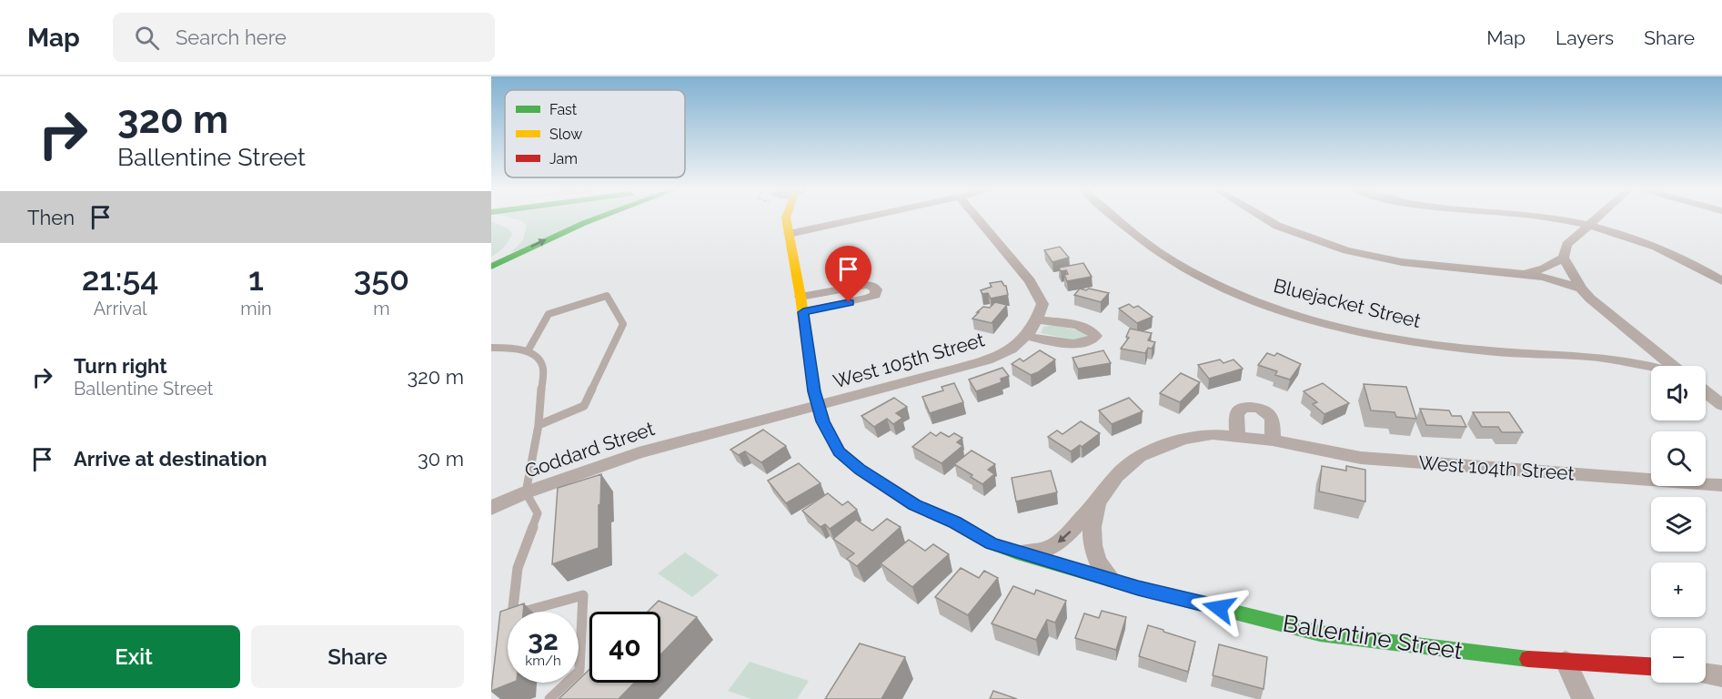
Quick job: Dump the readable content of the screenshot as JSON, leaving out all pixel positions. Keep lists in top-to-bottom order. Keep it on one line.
{"streets":{"main road":["Ballentine Street"],"street":["Bluejacket Street","West 105th Street","Goddard Street","West 104th Street"]},"crossings":[["West 105th Street","Goddard Street"],["West 105th Street","Ballentine Street"],["West 104th Street","Ballentine Street"]],"legend":["Fast","Slow","Jam"],"page":{"header":"Map","search":"Search here","nav":["Map","Layers","Share"],"turn":["320 m","Ballentine Street"],"then":"Then","eta":["21:54","Arrival","1","min","350","m"],"list":[{"name":"Turn right","note":"Ballentine Street","value":"320 m"},{"name":"Arrive at destination","value":"30 m"}],"map_buttons":["+","−"],"speed":"32 km/h","limit":"40","buttons":["Exit","Share"]}}
